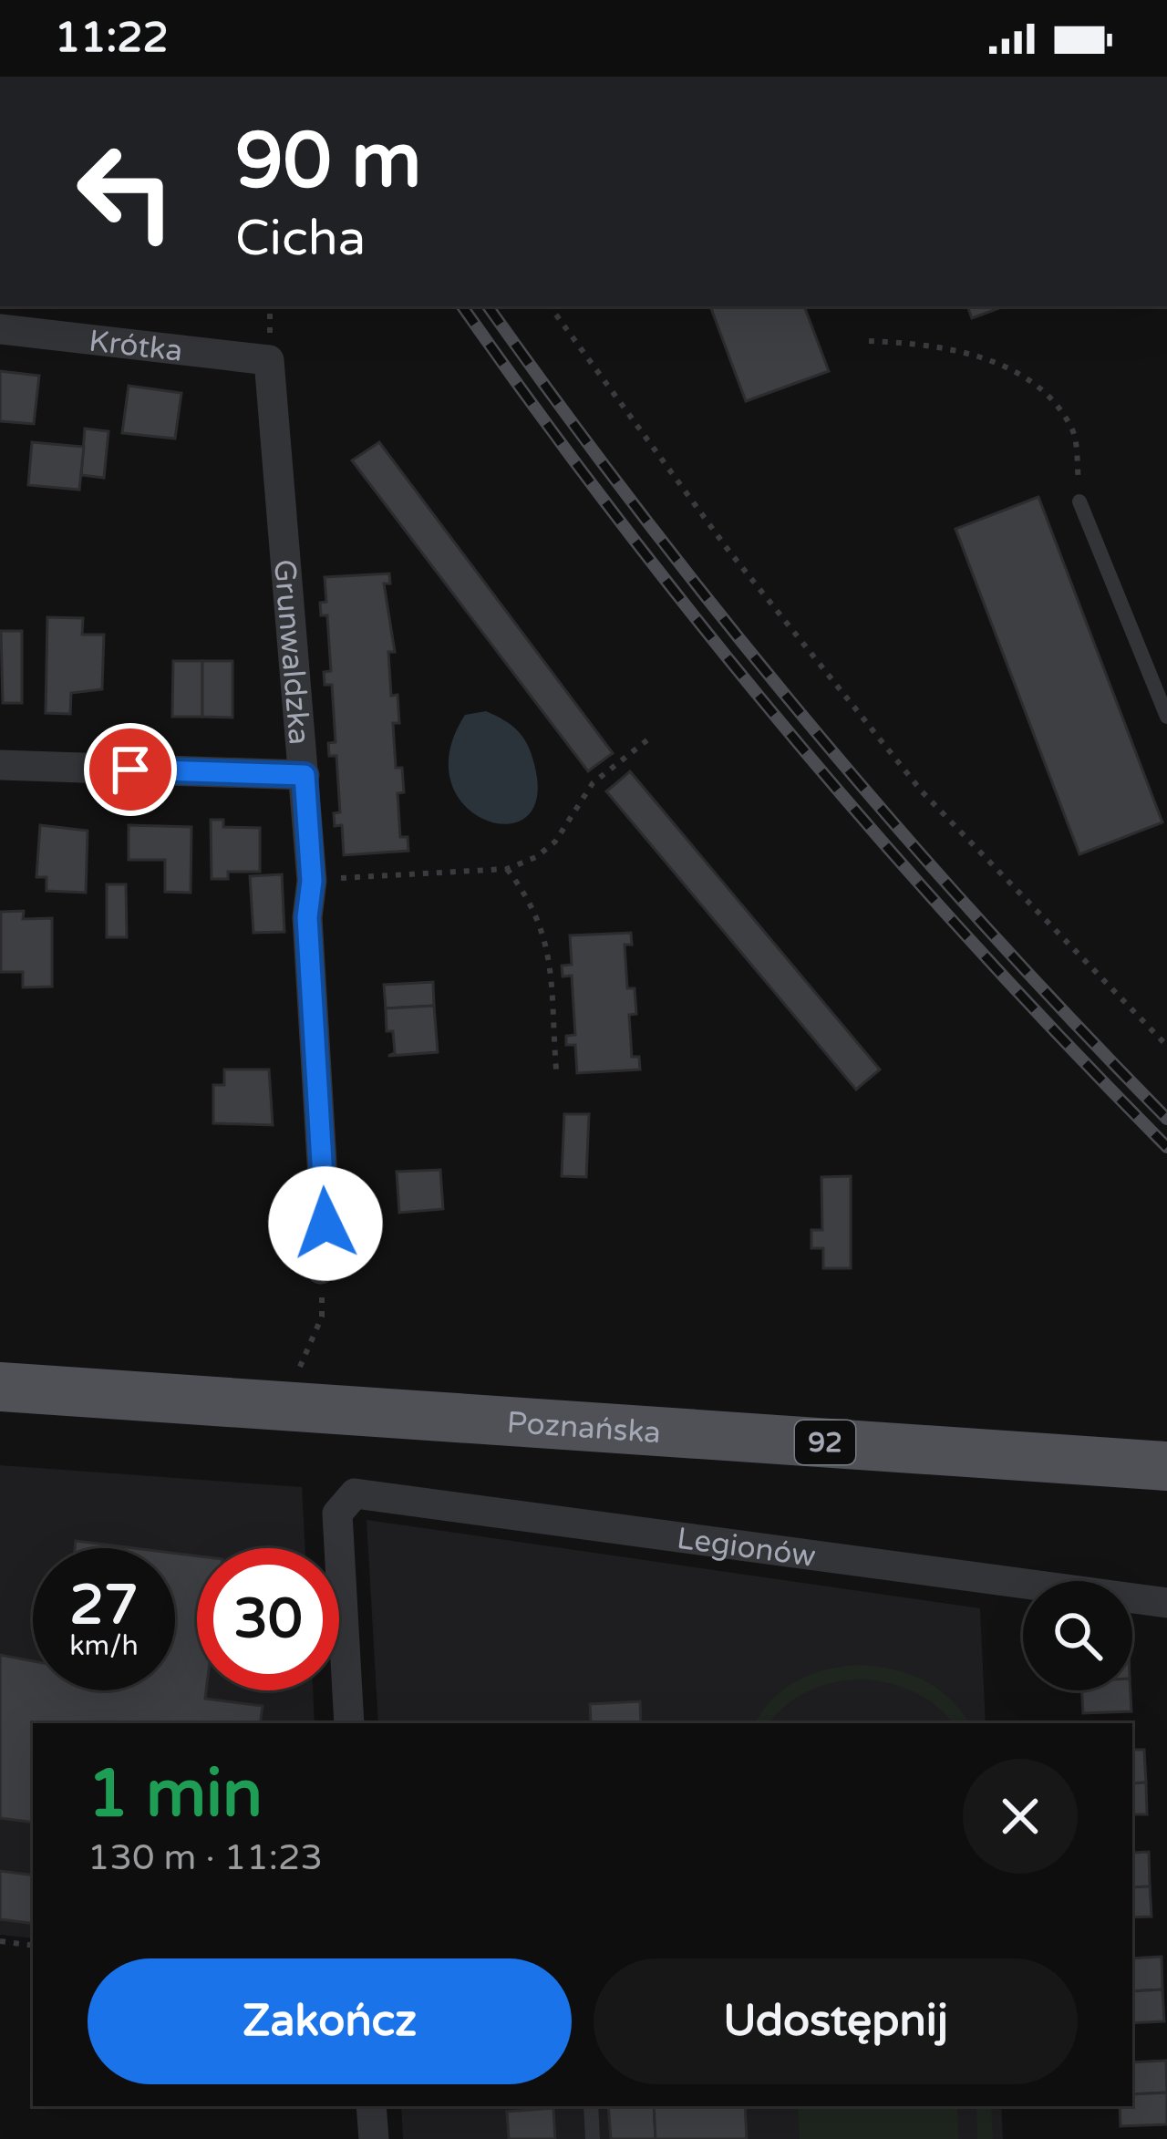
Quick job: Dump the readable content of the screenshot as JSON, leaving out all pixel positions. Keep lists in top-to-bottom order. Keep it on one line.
{"streets":{"main road":["Poznańska","92"],"street":["Krótka","Grunwaldzka","Legionów"]},"crossings":[["Krótka","Grunwaldzka"]],"page":{"status":"11:22","turn":["90 m","Cicha"],"speed":"27 km/h","limit":"30","heading":["1 min","130 m · 11:23"],"buttons":["Zakończ","Udostępnij"]}}
